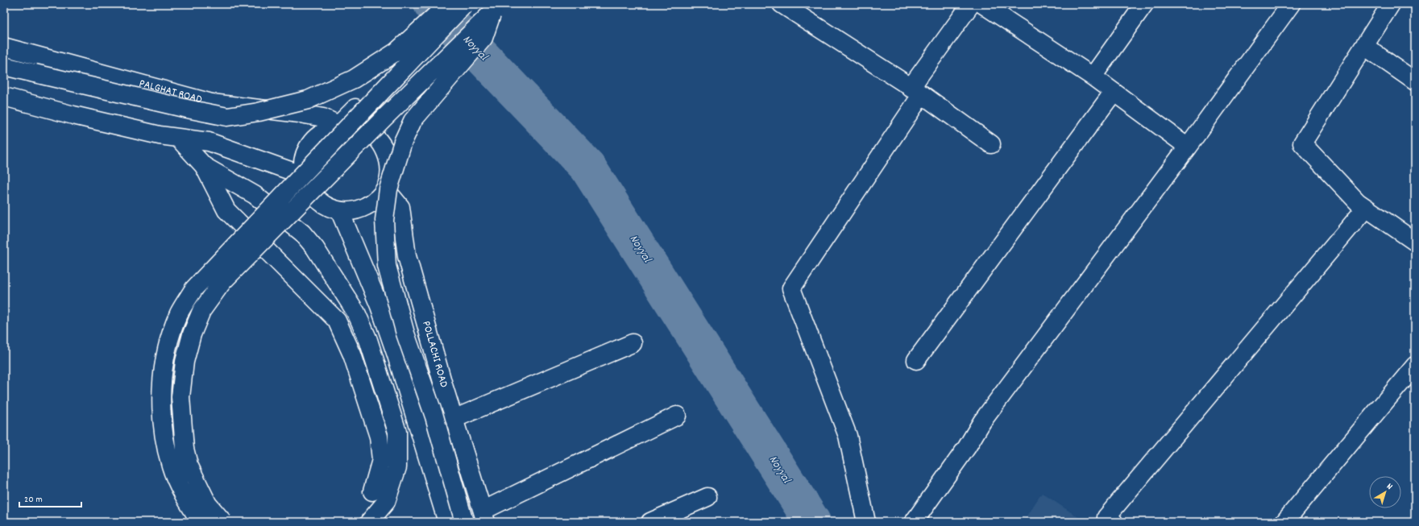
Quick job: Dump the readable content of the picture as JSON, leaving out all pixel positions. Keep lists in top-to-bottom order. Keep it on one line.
{"streets":{"main road":["PALGHAT ROAD","POLLACHI ROAD"]},"crossings":[["PALGHAT ROAD","POLLACHI ROAD"]],"water":["Noyyal"],"scale_bar":"20 m","north":"top right"}
